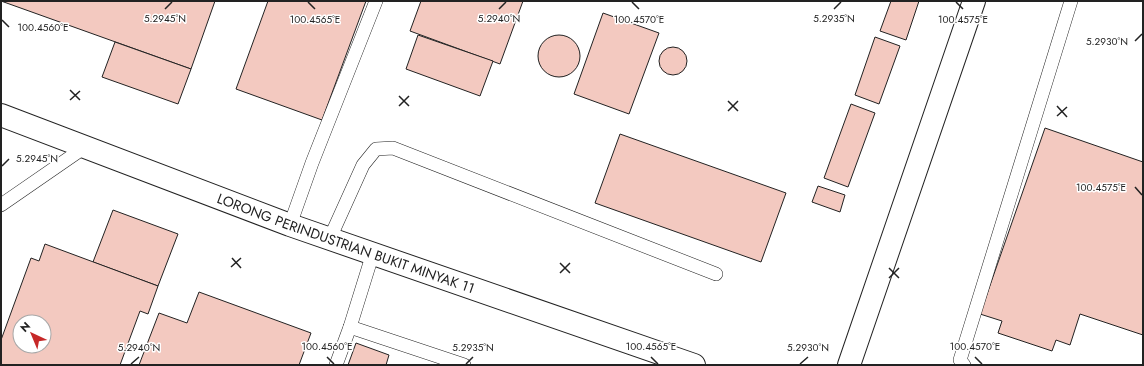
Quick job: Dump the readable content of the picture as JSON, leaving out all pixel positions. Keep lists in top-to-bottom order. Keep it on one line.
{"streets":{"street":["LORONG PERINDUSTRIAN BUKIT MINYAK 11"]},"north":"top left","coordinates":["5.2945°N","5.2940°N","5.2935°N","100.4565°E","100.4570°E","100.4575°E","100.4560°E","5.2930°N"]}
